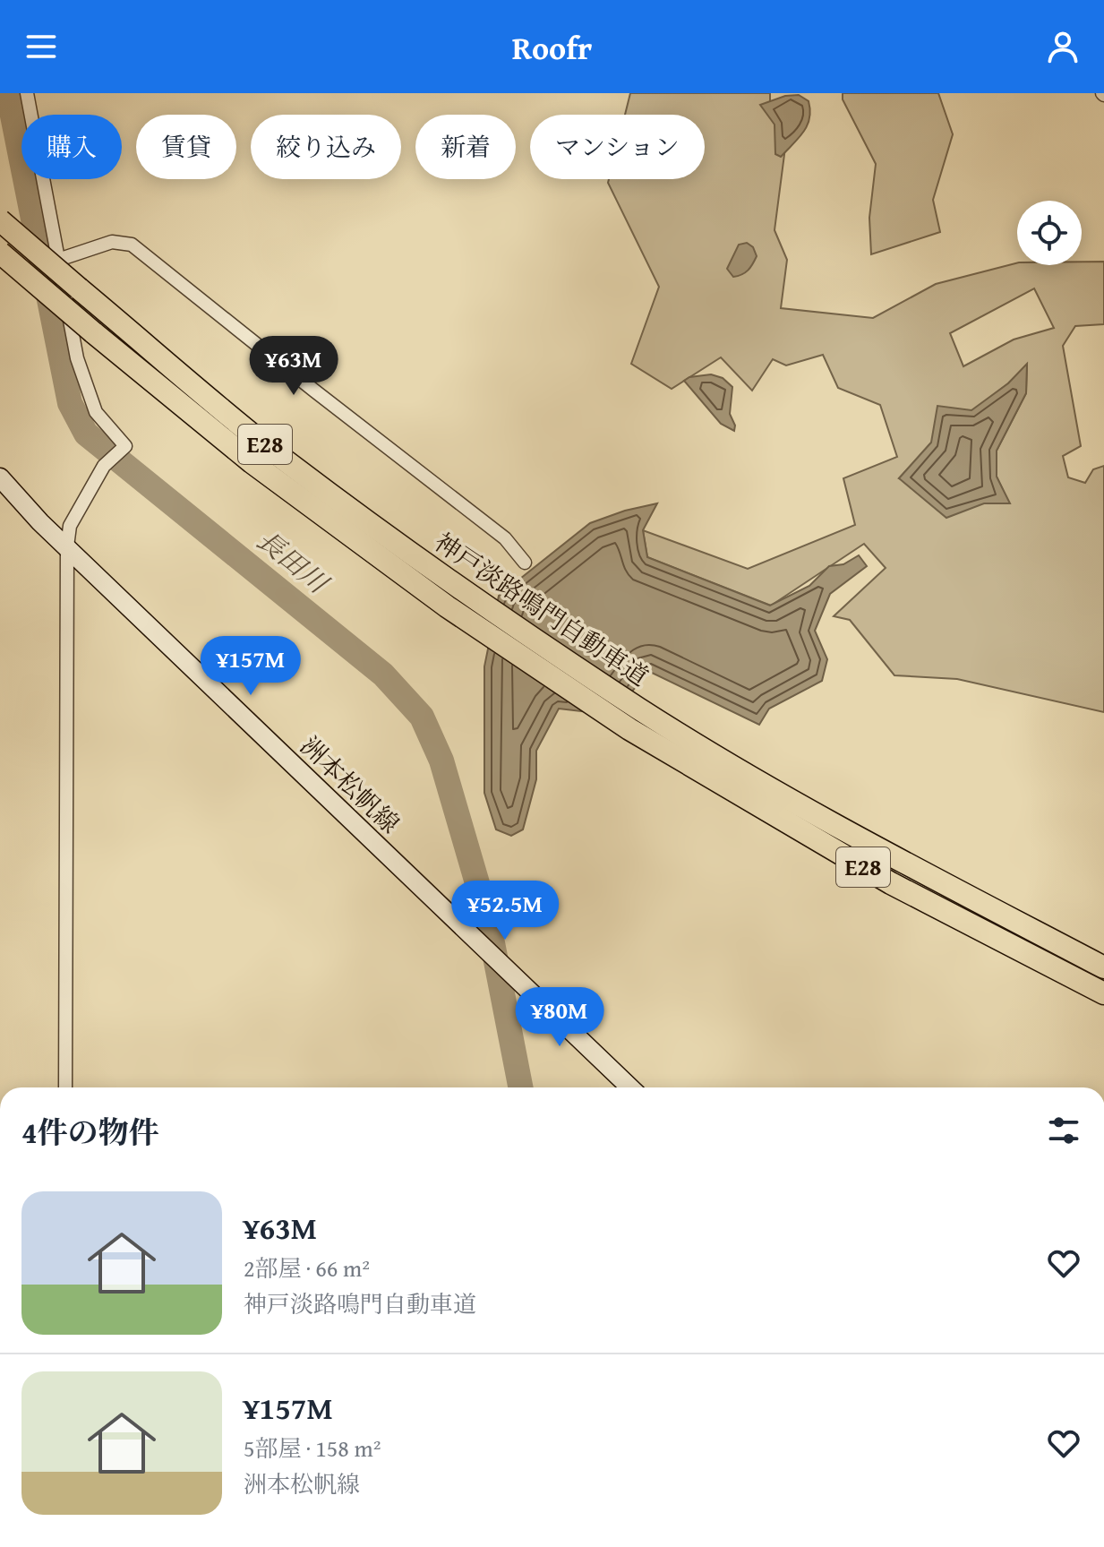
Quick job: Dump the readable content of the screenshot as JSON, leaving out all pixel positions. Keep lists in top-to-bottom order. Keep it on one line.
{"streets":{"highway":["E28","神戸淡路鳴門自動車道"],"main road":["洲本松帆線"]},"water":["長田川"],"page":{"header":"Roofr","chip":["購入","賃貸","絞り込み","新着","マンション"],"price":["¥63M","¥157M","¥52.5M","¥80M"],"heading":"4件の物件","list":[{"name":"¥63M","note":"2部屋 · 66 m² · 神戸淡路鳴門自動車道"},{"name":"¥157M","note":"5部屋 · 158 m² · 洲本松帆線"}]}}
